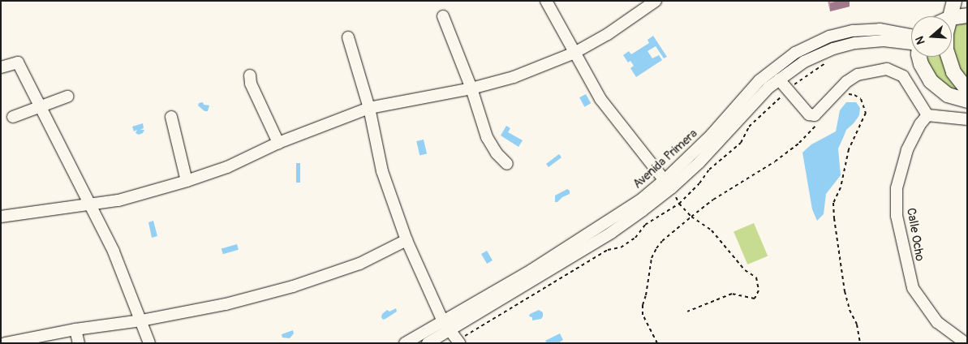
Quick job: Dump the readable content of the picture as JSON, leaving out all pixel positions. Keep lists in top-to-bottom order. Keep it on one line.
{"streets":{"street":["Avenida Primera","Calle Ocho"]},"north":"left"}
